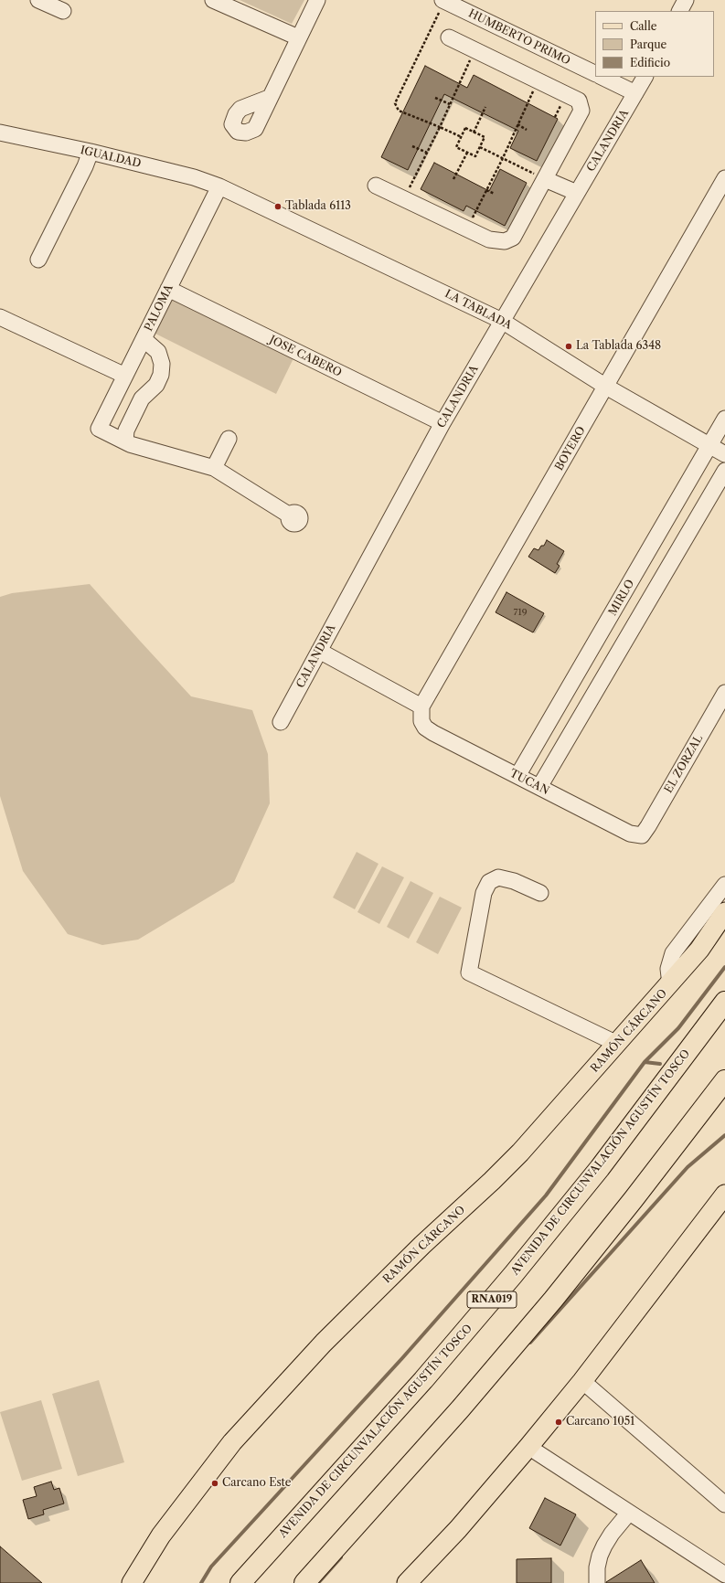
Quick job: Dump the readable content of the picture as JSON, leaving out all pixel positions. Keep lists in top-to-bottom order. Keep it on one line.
{"streets":{"highway":["AVENIDA DE CIRCUNVALACIÓN AGUSTÍN TOSCO","RNA019"],"main road":["RAMÓN CÁRCANO"],"street":["HUMBERTO PRIMO","CALANDRIA","IGUALDAD","PALOMA","LA TABLADA","JOSE CABERO","BOYERO","MIRLO","EL ZORZAL","TUCAN"]},"crossings":[["CALANDRIA","LA TABLADA"],["CALANDRIA","JOSE CABERO"],["CALANDRIA","TUCAN"],["IGUALDAD","PALOMA"],["IGUALDAD","LA TABLADA"],["PALOMA","LA TABLADA"],["PALOMA","JOSE CABERO"],["LA TABLADA","BOYERO"],["LA TABLADA","MIRLO"],["BOYERO","TUCAN"],["MIRLO","TUCAN"],["EL ZORZAL","TUCAN"]],"places":["Tablada 6113","La Tablada 6348","Carcano 1051","Carcano Este"],"house_numbers":["719"],"legend":["Calle","Parque","Edificio"]}
